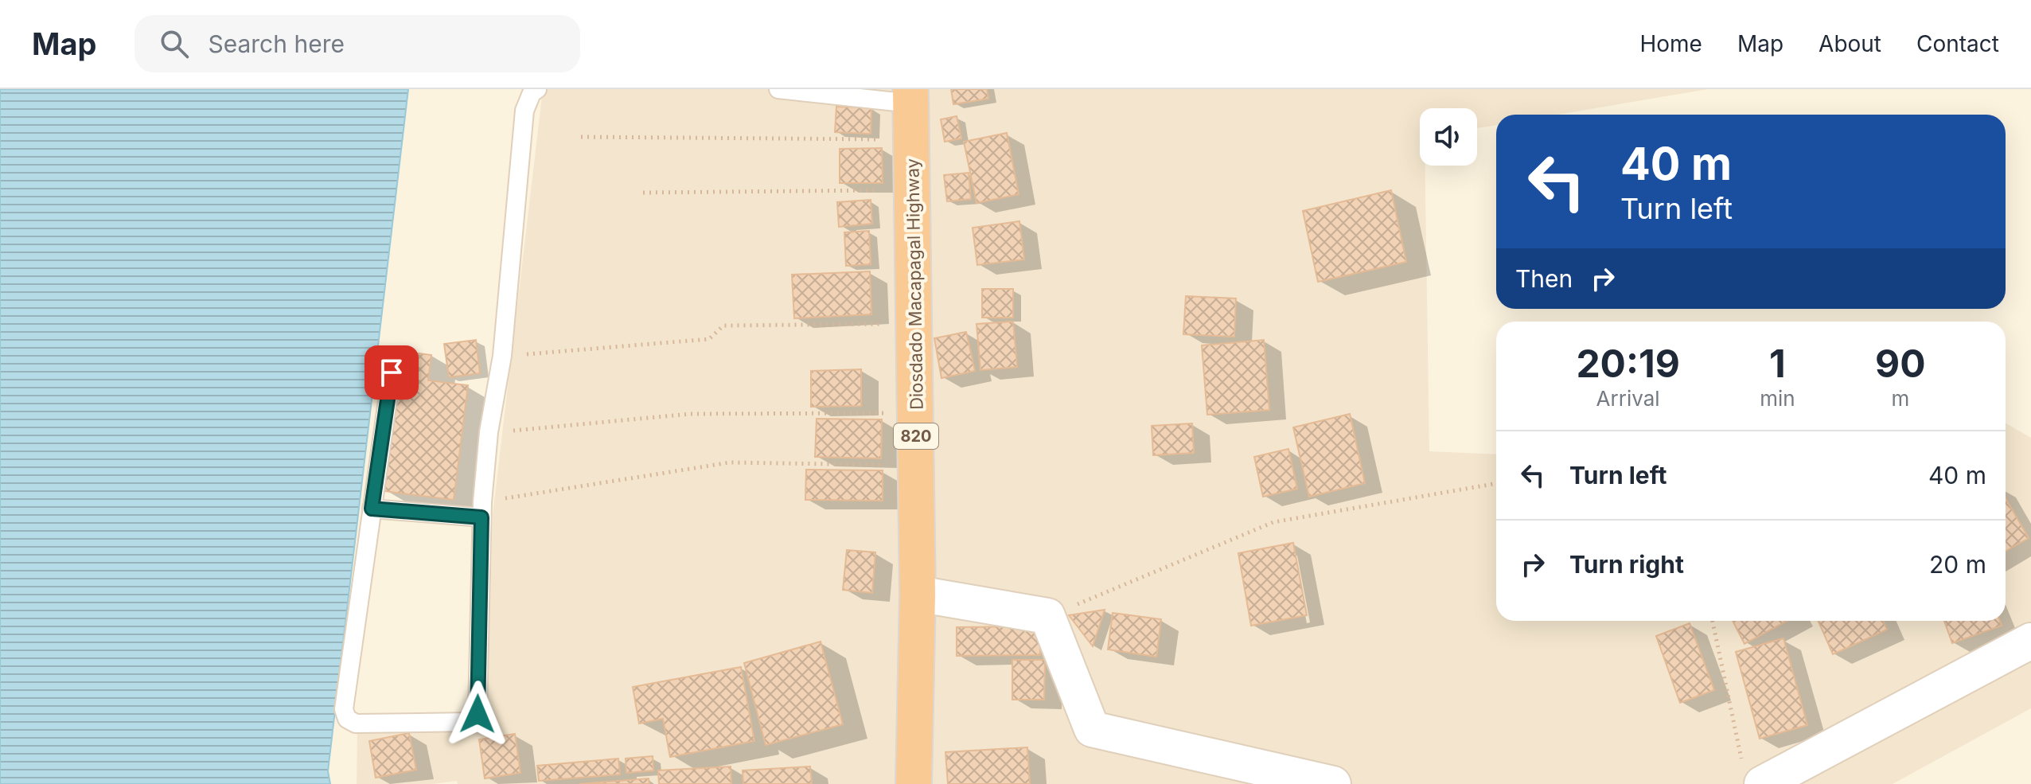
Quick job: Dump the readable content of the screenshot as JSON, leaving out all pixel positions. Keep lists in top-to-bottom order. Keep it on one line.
{"streets":{"highway":["Diosdado Macapagal Highway","820"]},"page":{"header":"Map","search":"Search here","nav":["Home","Map","About","Contact"],"turn":["40 m","Turn left"],"then":"Then","eta":["20:19","Arrival","1","min","90","m"],"list":[{"name":"Turn left","value":"40 m"},{"name":"Turn right","value":"20 m"}]}}
